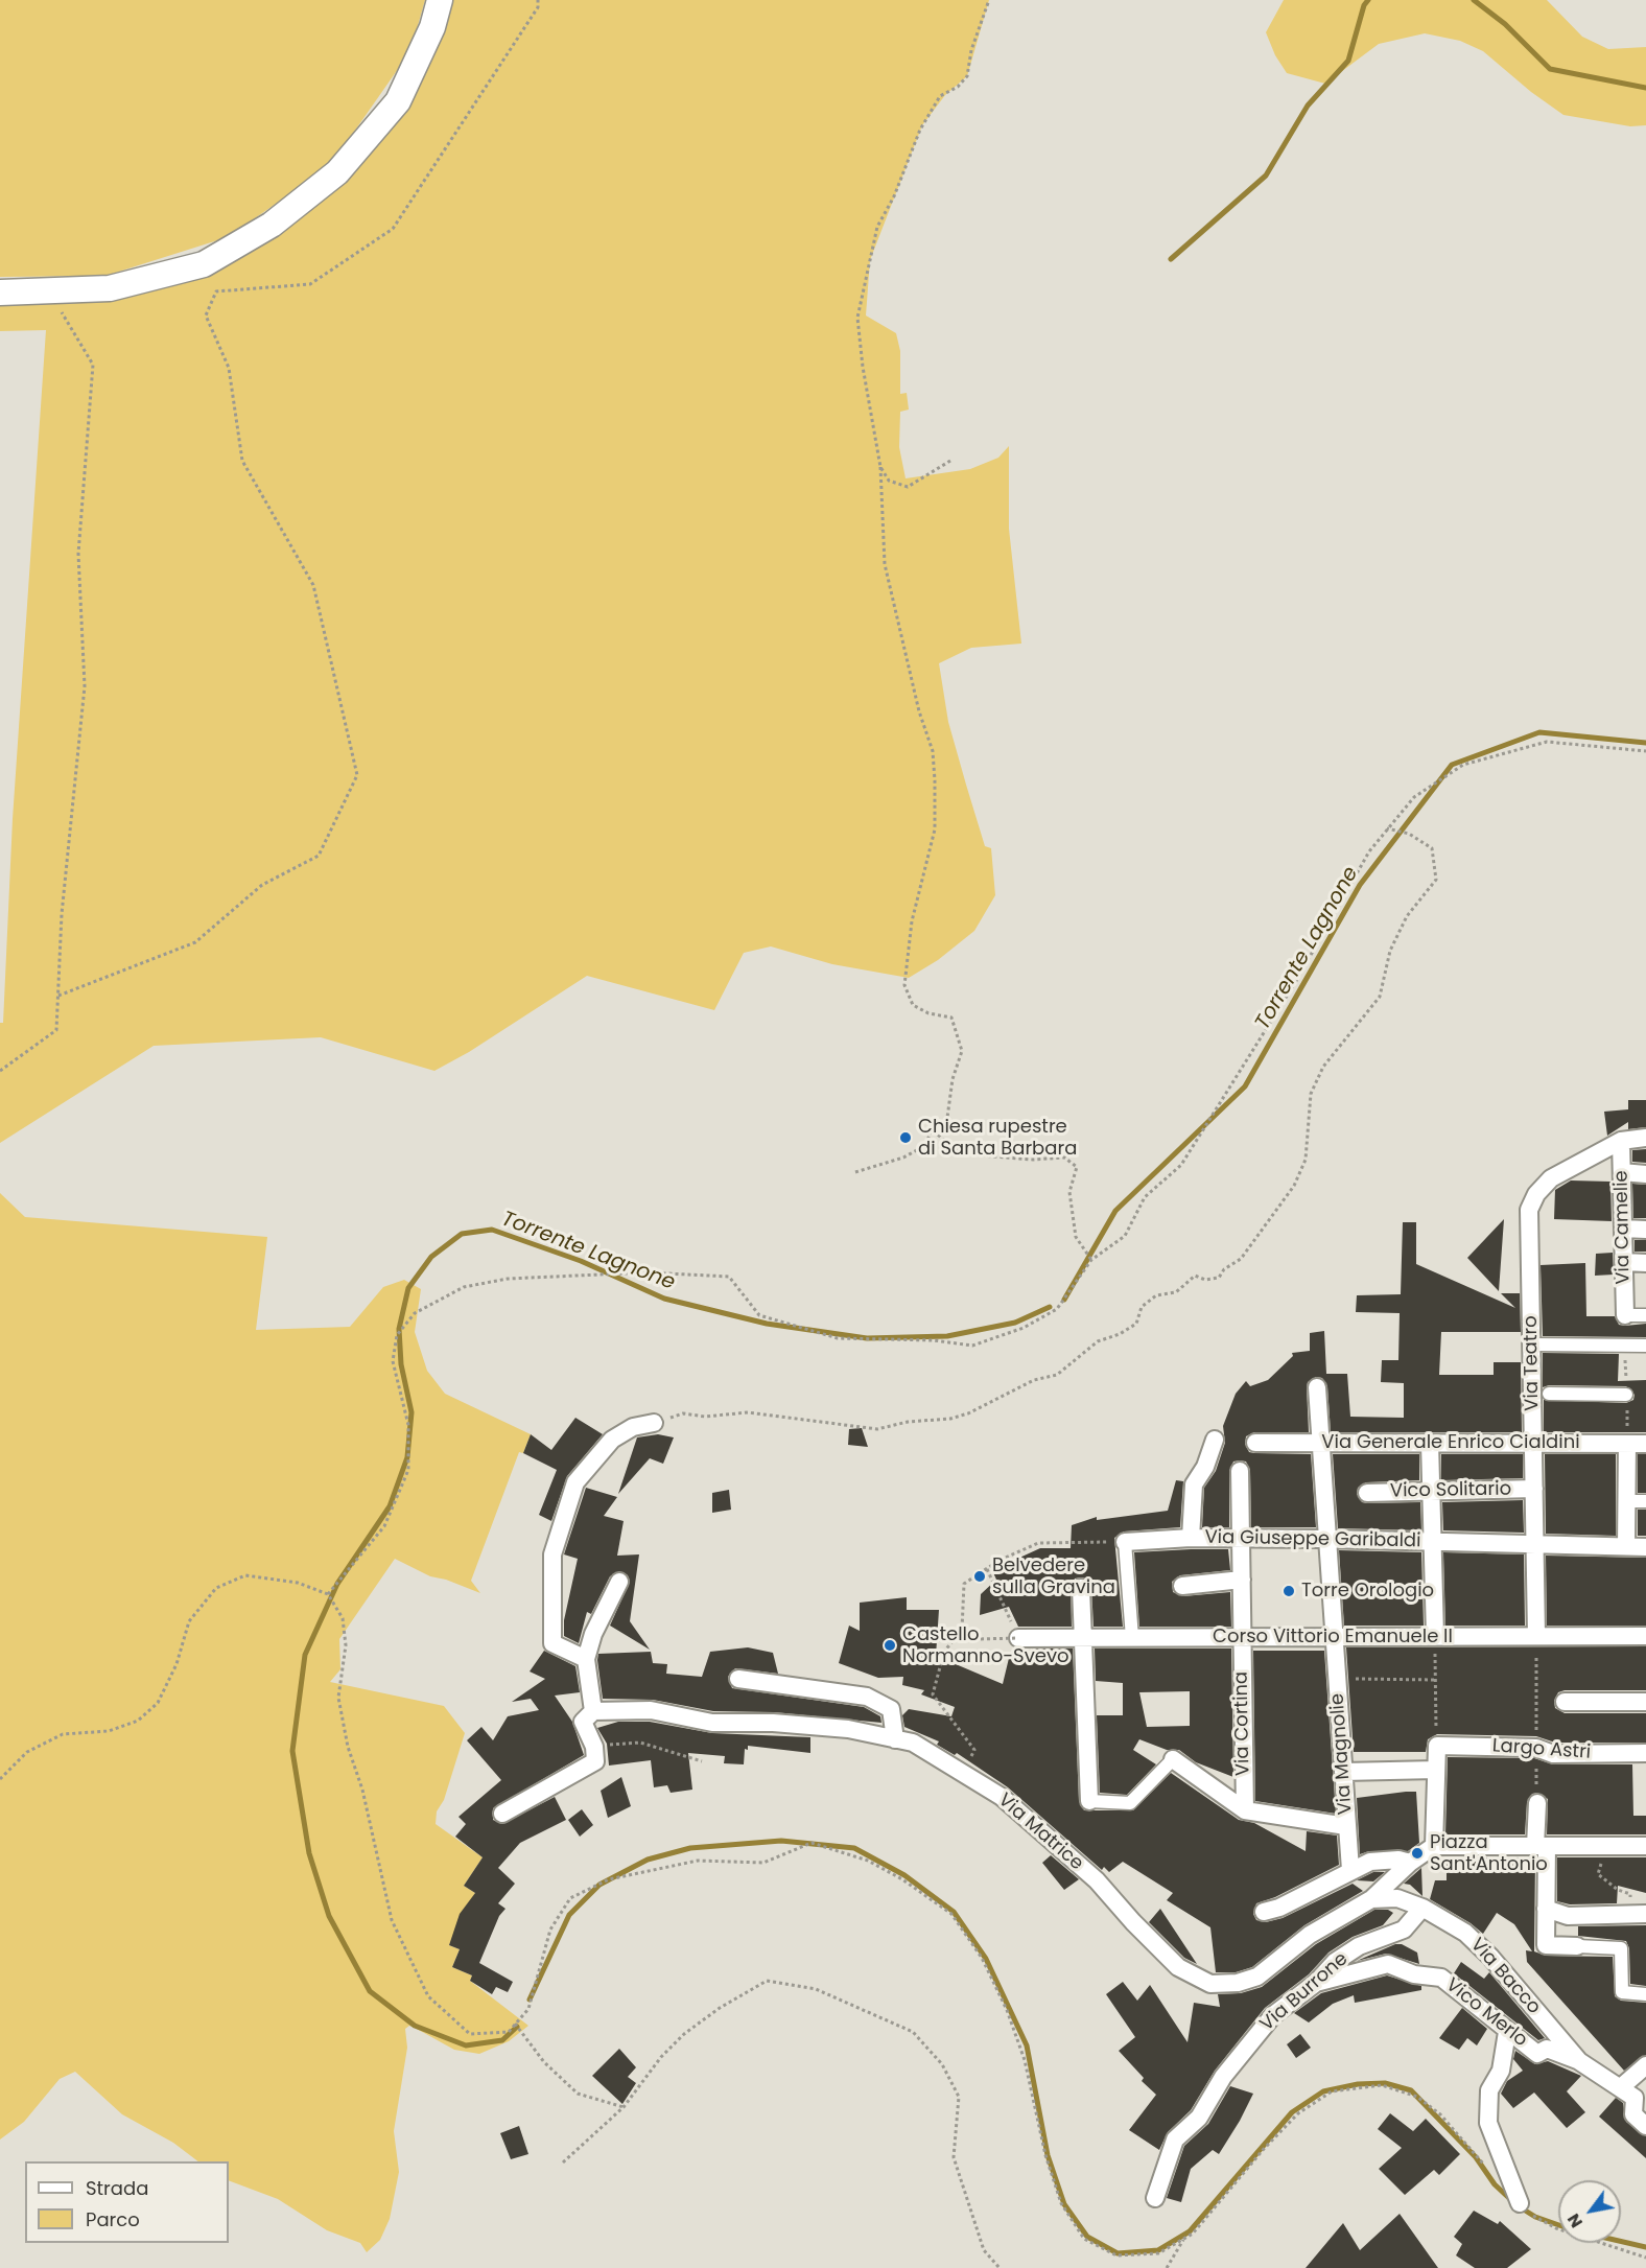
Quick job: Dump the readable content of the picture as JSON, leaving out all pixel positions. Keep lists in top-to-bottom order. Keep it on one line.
{"streets":{"street":["Via Camelie","Via Teatro","Via Generale Enrico Cialdini","Vico Solitario","Via Giuseppe Garibaldi","Corso Vittorio Emanuele II","Via Cortina","Largo Astri","Via Magnolie","Via Matrice","Via Bacco","Via Burrone","Vico Merlo"]},"crossings":[["Via Camelie","Via Teatro"],["Via Teatro","Via Generale Enrico Cialdini"],["Via Teatro","Vico Solitario"],["Via Teatro","Via Giuseppe Garibaldi"],["Via Teatro","Corso Vittorio Emanuele II"],["Via Generale Enrico Cialdini","Via Magnolie"],["Via Giuseppe Garibaldi","Via Cortina"],["Via Giuseppe Garibaldi","Via Magnolie"],["Corso Vittorio Emanuele II","Via Cortina"],["Corso Vittorio Emanuele II","Via Magnolie"],["Via Matrice","Via Bacco"],["Via Bacco","Via Burrone"],["Via Bacco","Vico Merlo"],["Via Burrone","Vico Merlo"]],"water":["Torrente Lagnone"],"places":["Chiesa rupestre di Santa Barbara","Belvedere sulla Gravina","Torre Orologio","Castello Normanno-Svevo","Piazza Sant'Antonio"],"legend":["Strada","Parco"],"north":"bottom left"}
